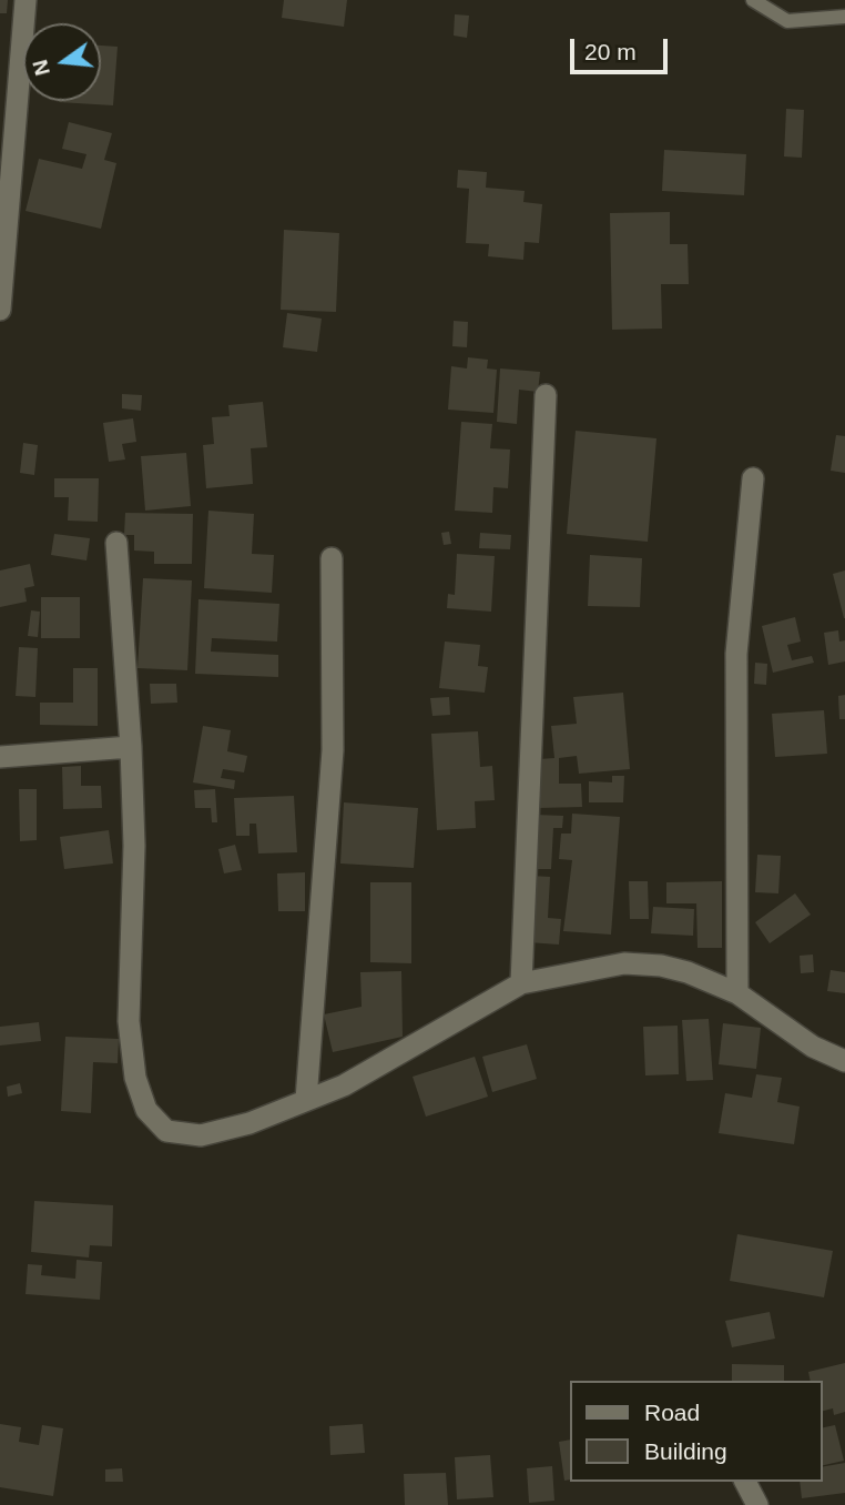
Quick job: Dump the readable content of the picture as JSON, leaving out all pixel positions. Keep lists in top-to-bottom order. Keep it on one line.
{"legend":["Road","Building"],"scale_bar":"20 m","north":"left"}
